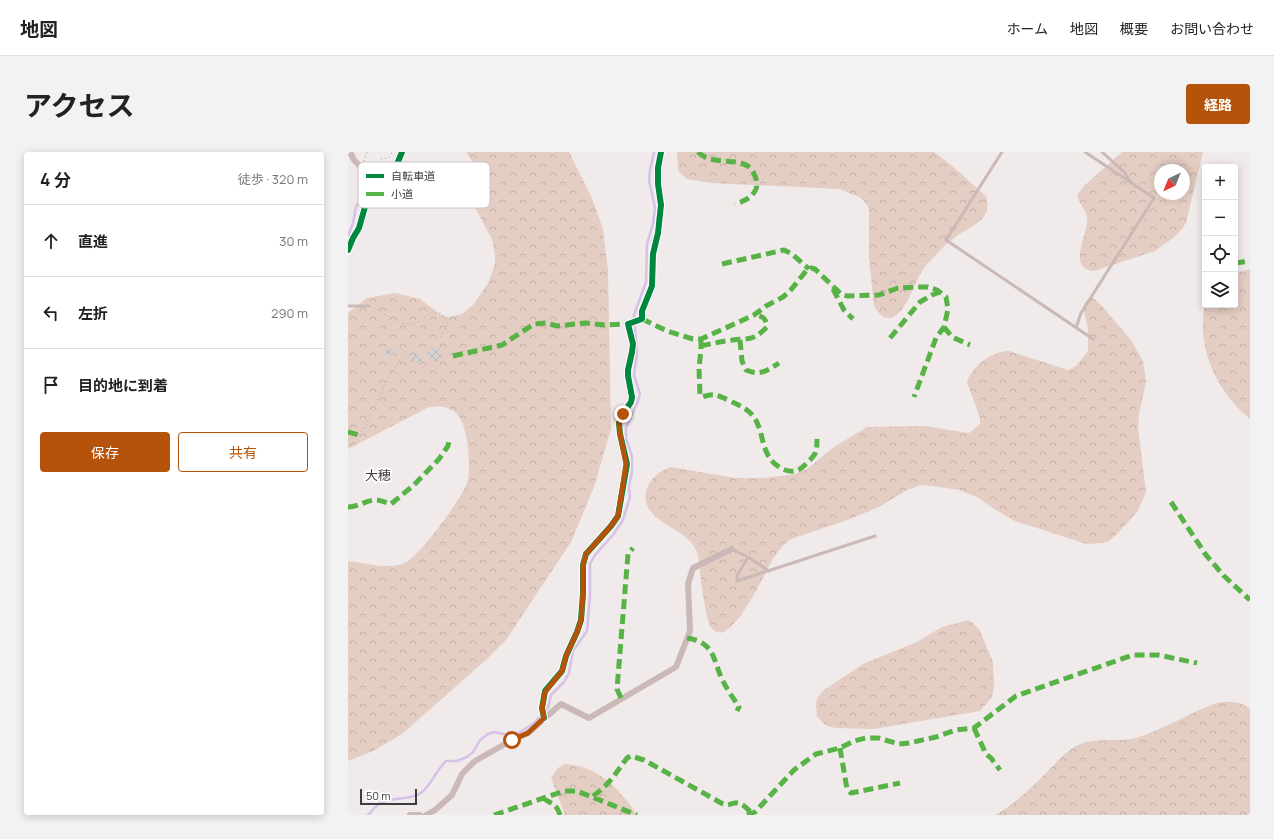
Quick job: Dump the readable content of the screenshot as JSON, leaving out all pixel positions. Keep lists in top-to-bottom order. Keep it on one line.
{"districts":["大穂"],"legend":["自転車道","小道"],"scale_bar":"50 m","north":"bottom left","page":{"header":"地図","nav":["ホーム","地図","概要","お問い合わせ"],"title":"アクセス","buttons":["経路",["保存","共有"]],"heading":["4 分","徒歩 · 320 m"],"map_buttons":["+","−"],"list":[["直進","30 m"],["左折","290 m"],"目的地に到着"],"scale":"50 m"}}
